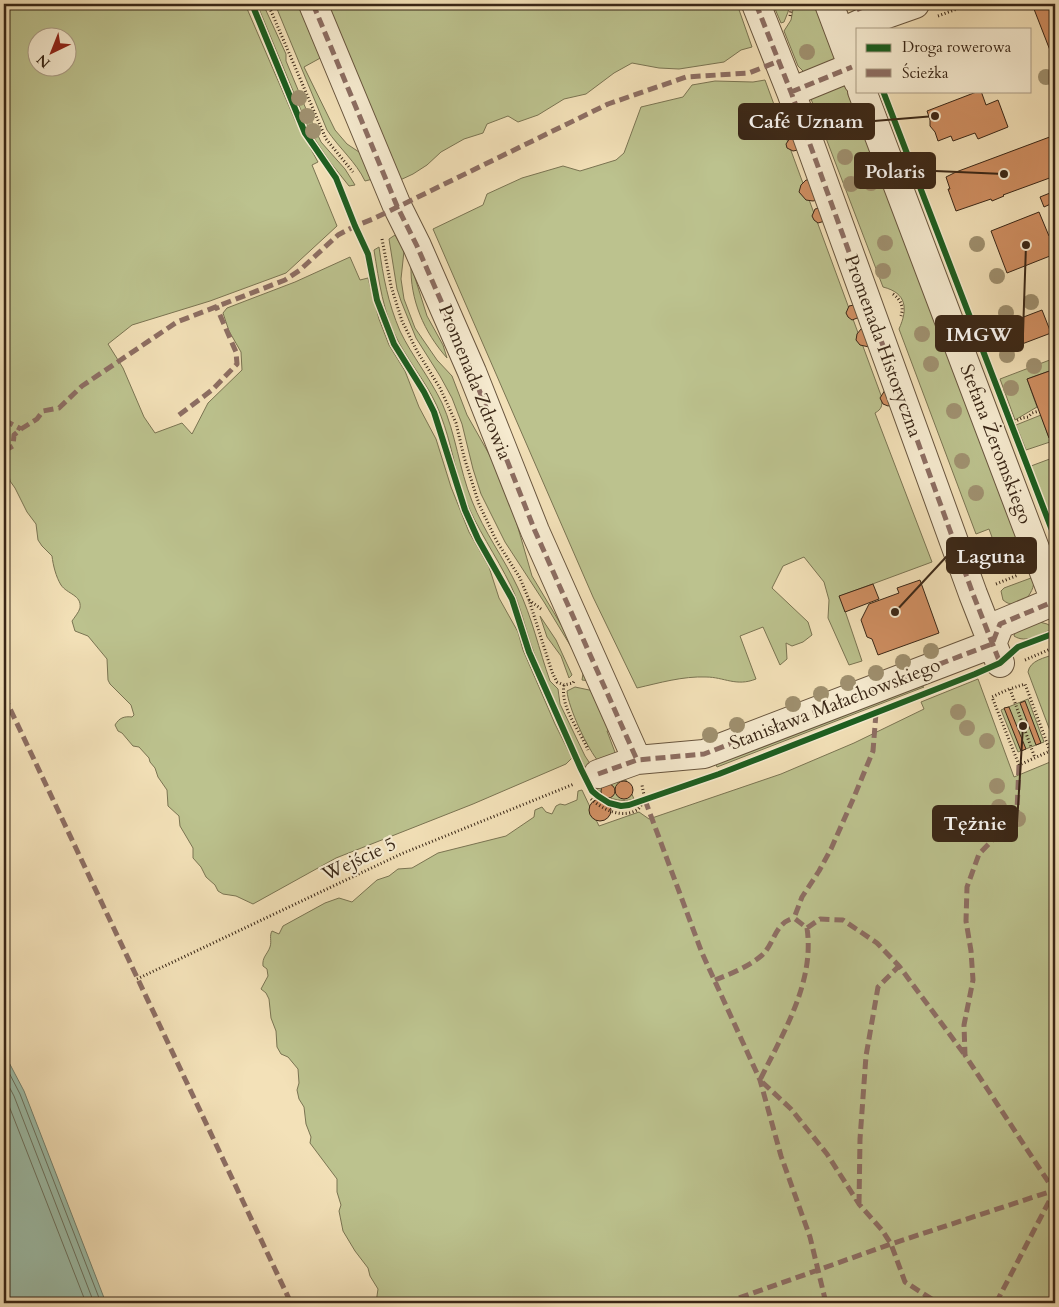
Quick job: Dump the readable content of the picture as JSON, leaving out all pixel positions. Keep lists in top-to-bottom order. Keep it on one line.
{"streets":{"street":["Promenada Historyczna","Promenada Zdrowia","Stefana Żeromskiego","Stanisława Małachowskiego"],"path":["Wejście 5"]},"crossings":[["Promenada Historyczna","Stanisława Małachowskiego"],["Promenada Zdrowia","Stanisława Małachowskiego"],["Stanisława Małachowskiego","Wejście 5"]],"places":["Café Uznam","Polaris","IMGW","Laguna","Tężnie"],"legend":["Droga rowerowa","Ścieżka"],"north":"bottom left"}
